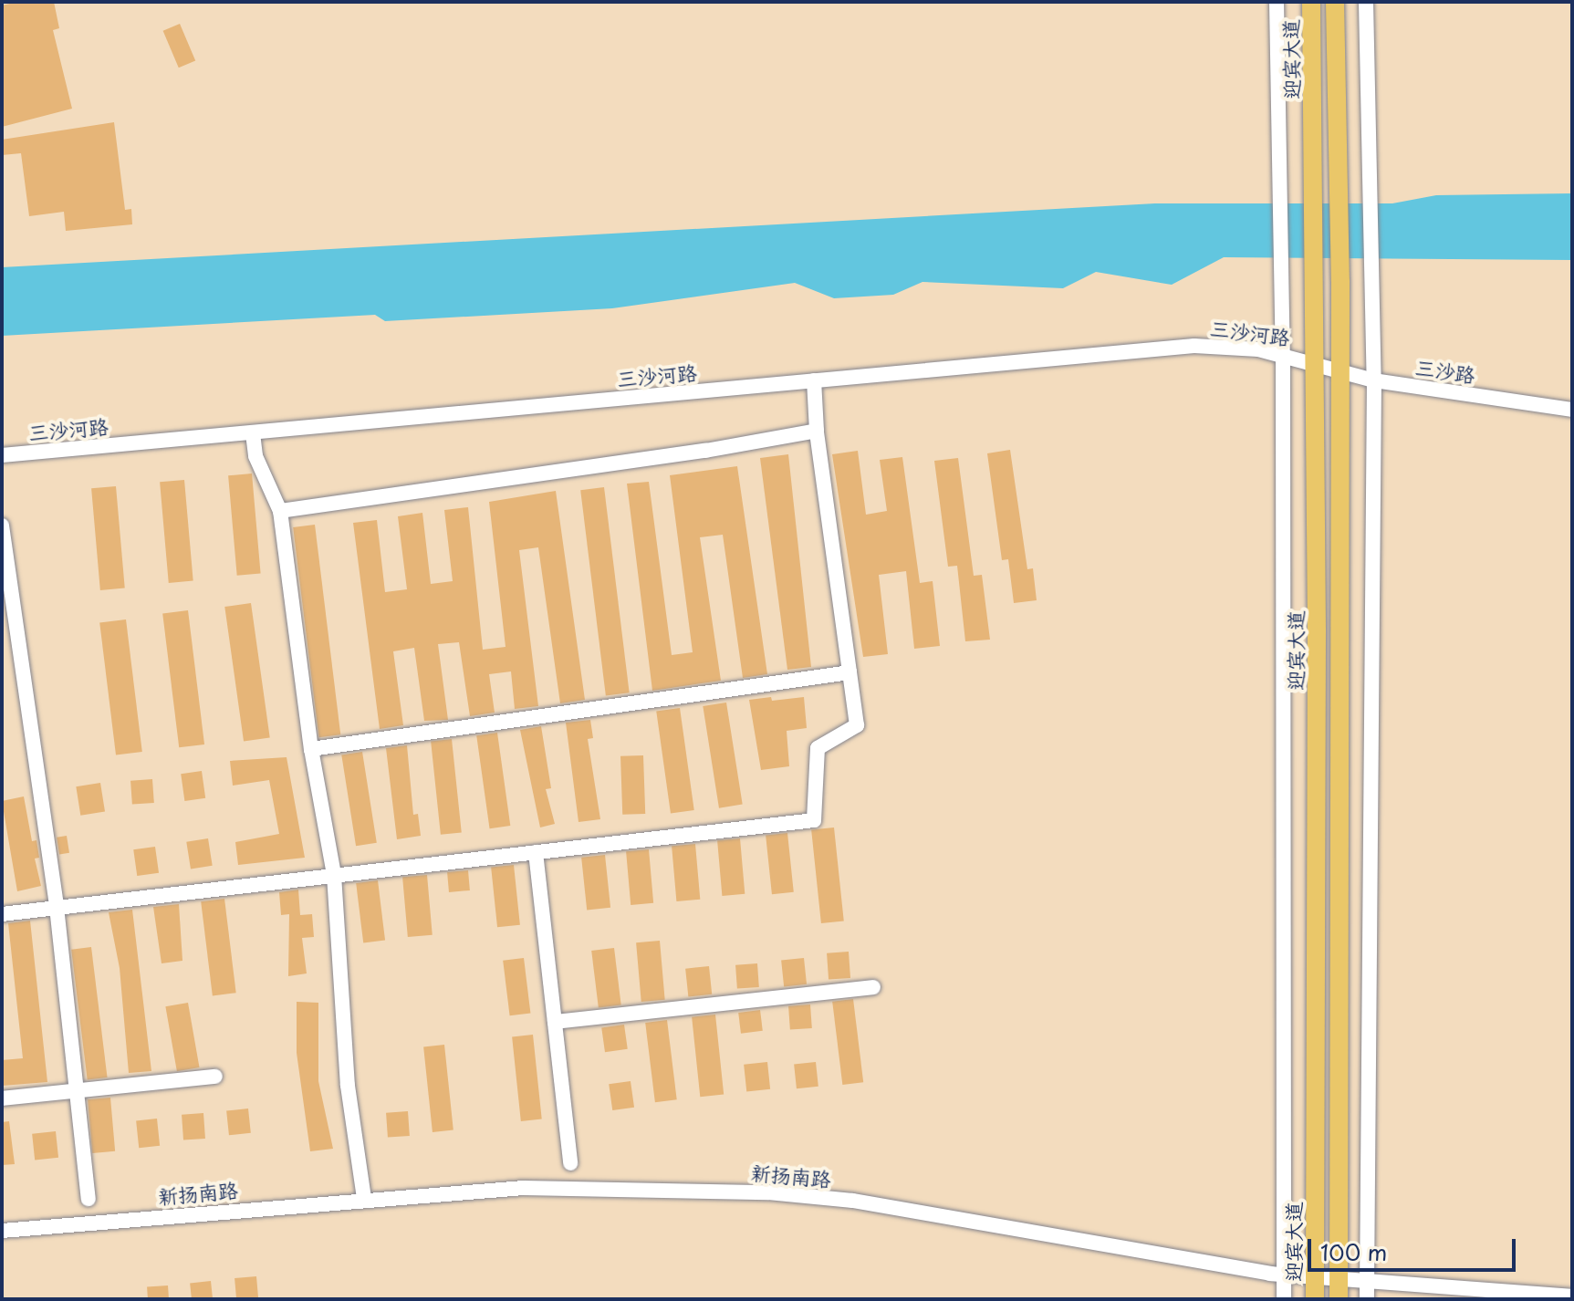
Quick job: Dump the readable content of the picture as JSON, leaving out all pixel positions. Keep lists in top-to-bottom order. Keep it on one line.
{"streets":{"main road":["迎宾大道"],"street":["三沙河路","三沙路","新扬南路"]},"crossings":[["迎宾大道","三沙河路"],["迎宾大道","三沙路"],["迎宾大道","新扬南路"],["三沙河路","三沙路"]],"scale_bar":"100 m"}
